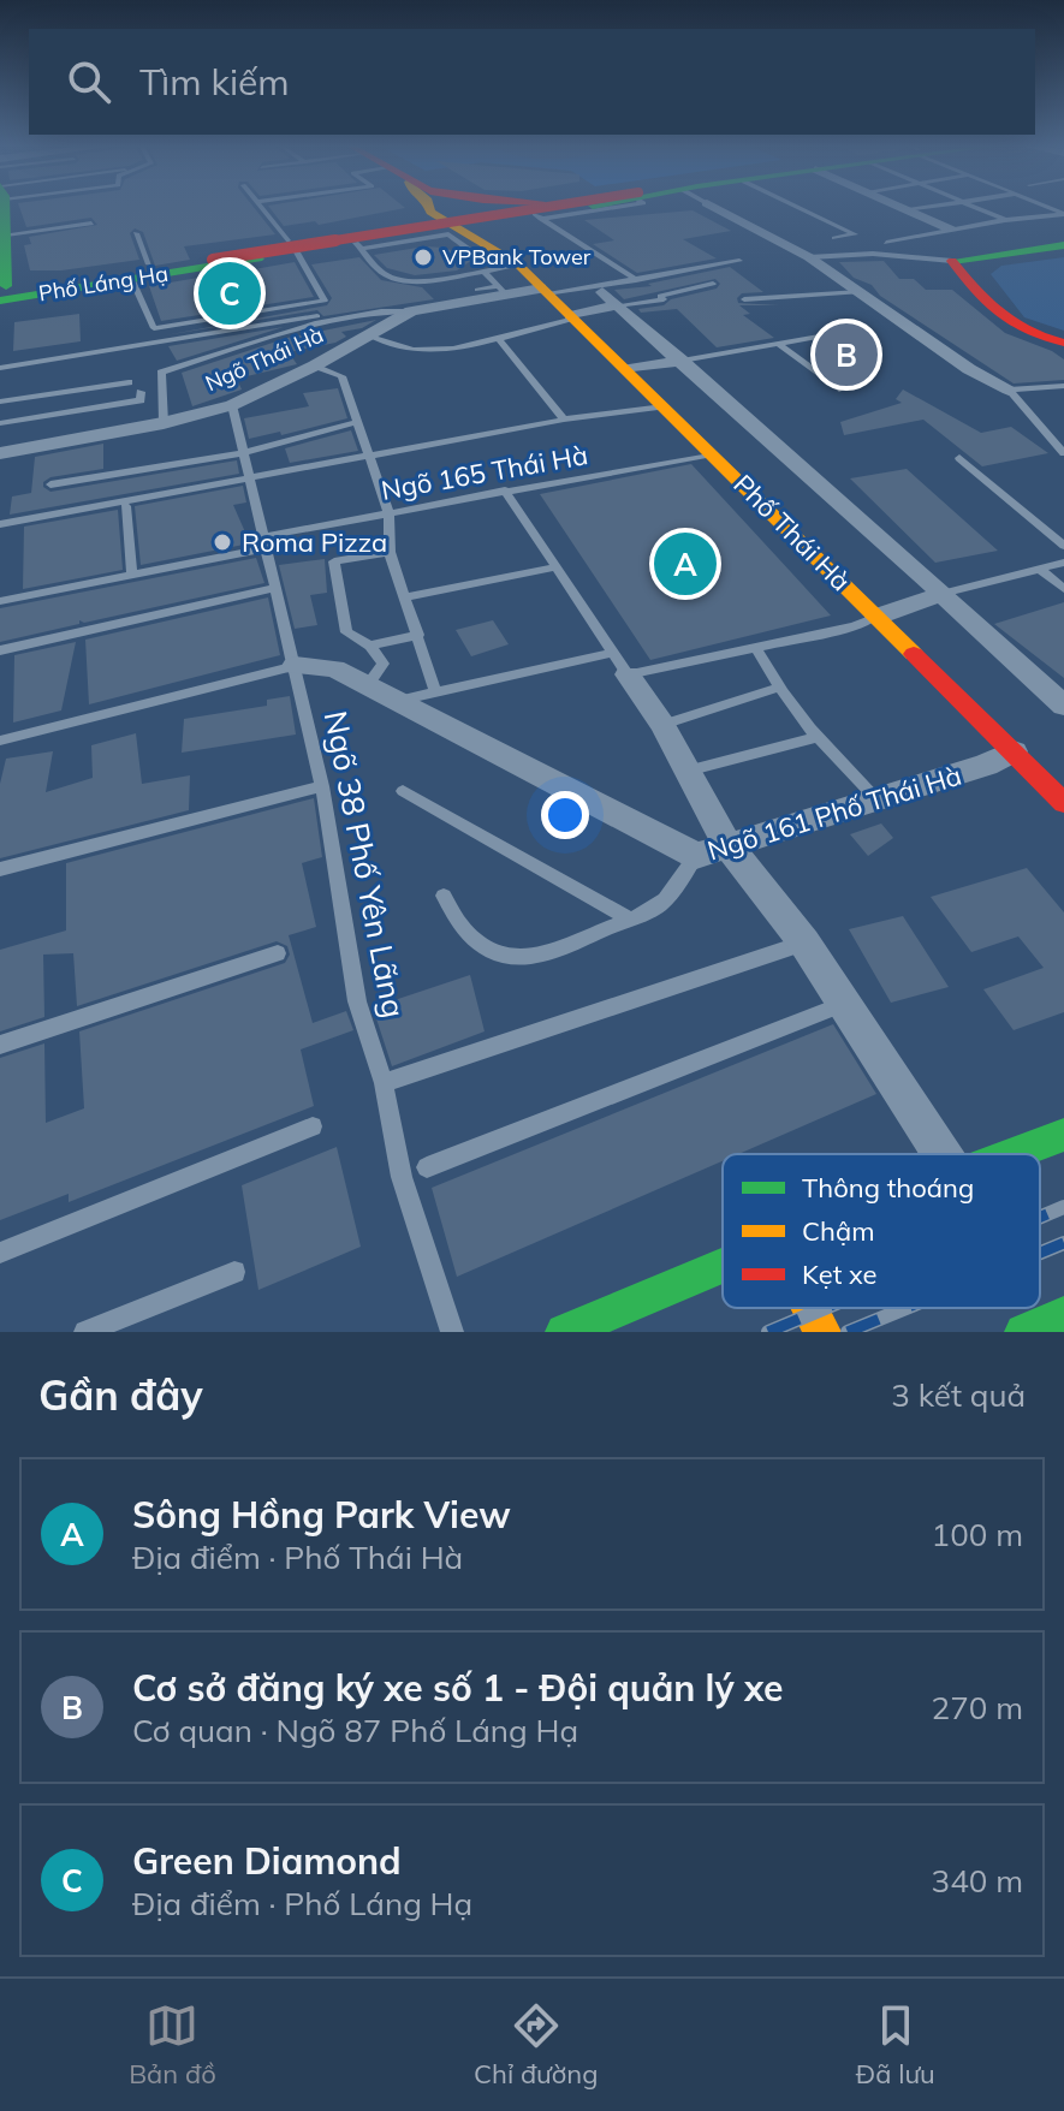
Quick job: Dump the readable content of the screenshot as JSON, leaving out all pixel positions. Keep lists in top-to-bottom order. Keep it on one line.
{"streets":{"main road":["Phố Láng Hạ","Phố Thái Hà"],"street":["Ngõ Thái Hà","Ngõ 161 Phố Thái Hà"],"lane":["Ngõ 165 Thái Hà","Ngõ 38 Phố Yên Lãng"]},"crossings":[["Phố Láng Hạ","Phố Thái Hà"],["Ngõ Thái Hà","Phố Thái Hà"],["Ngõ Thái Hà","Ngõ 38 Phố Yên Lãng"],["Ngõ 165 Thái Hà","Phố Thái Hà"],["Ngõ 165 Thái Hà","Ngõ 38 Phố Yên Lãng"],["Phố Thái Hà","Ngõ 161 Phố Thái Hà"],["Ngõ 161 Phố Thái Hà","Ngõ 38 Phố Yên Lãng"]],"places":["VPBank Tower","Roma Pizza"],"legend":["Thông thoáng","Chậm","Kẹt xe"],"page":{"search":"Tìm kiếm","pins":["C","B","A"],"heading":["Gần đây","3 kết quả"],"list":[{"mark":"A","name":"Sông Hồng Park View","note":"Địa điểm · Phố Thái Hà","value":"100 m"},{"mark":"B","name":"Cơ sở đăng ký xe số 1 - Đội quản lý xe","note":"Cơ quan · Ngõ 87 Phố Láng Hạ","value":"270 m"},{"mark":"C","name":"Green Diamond","note":"Địa điểm · Phố Láng Hạ","value":"340 m"}],"nav":["Bản đồ","Chỉ đường","Đã lưu"]}}
